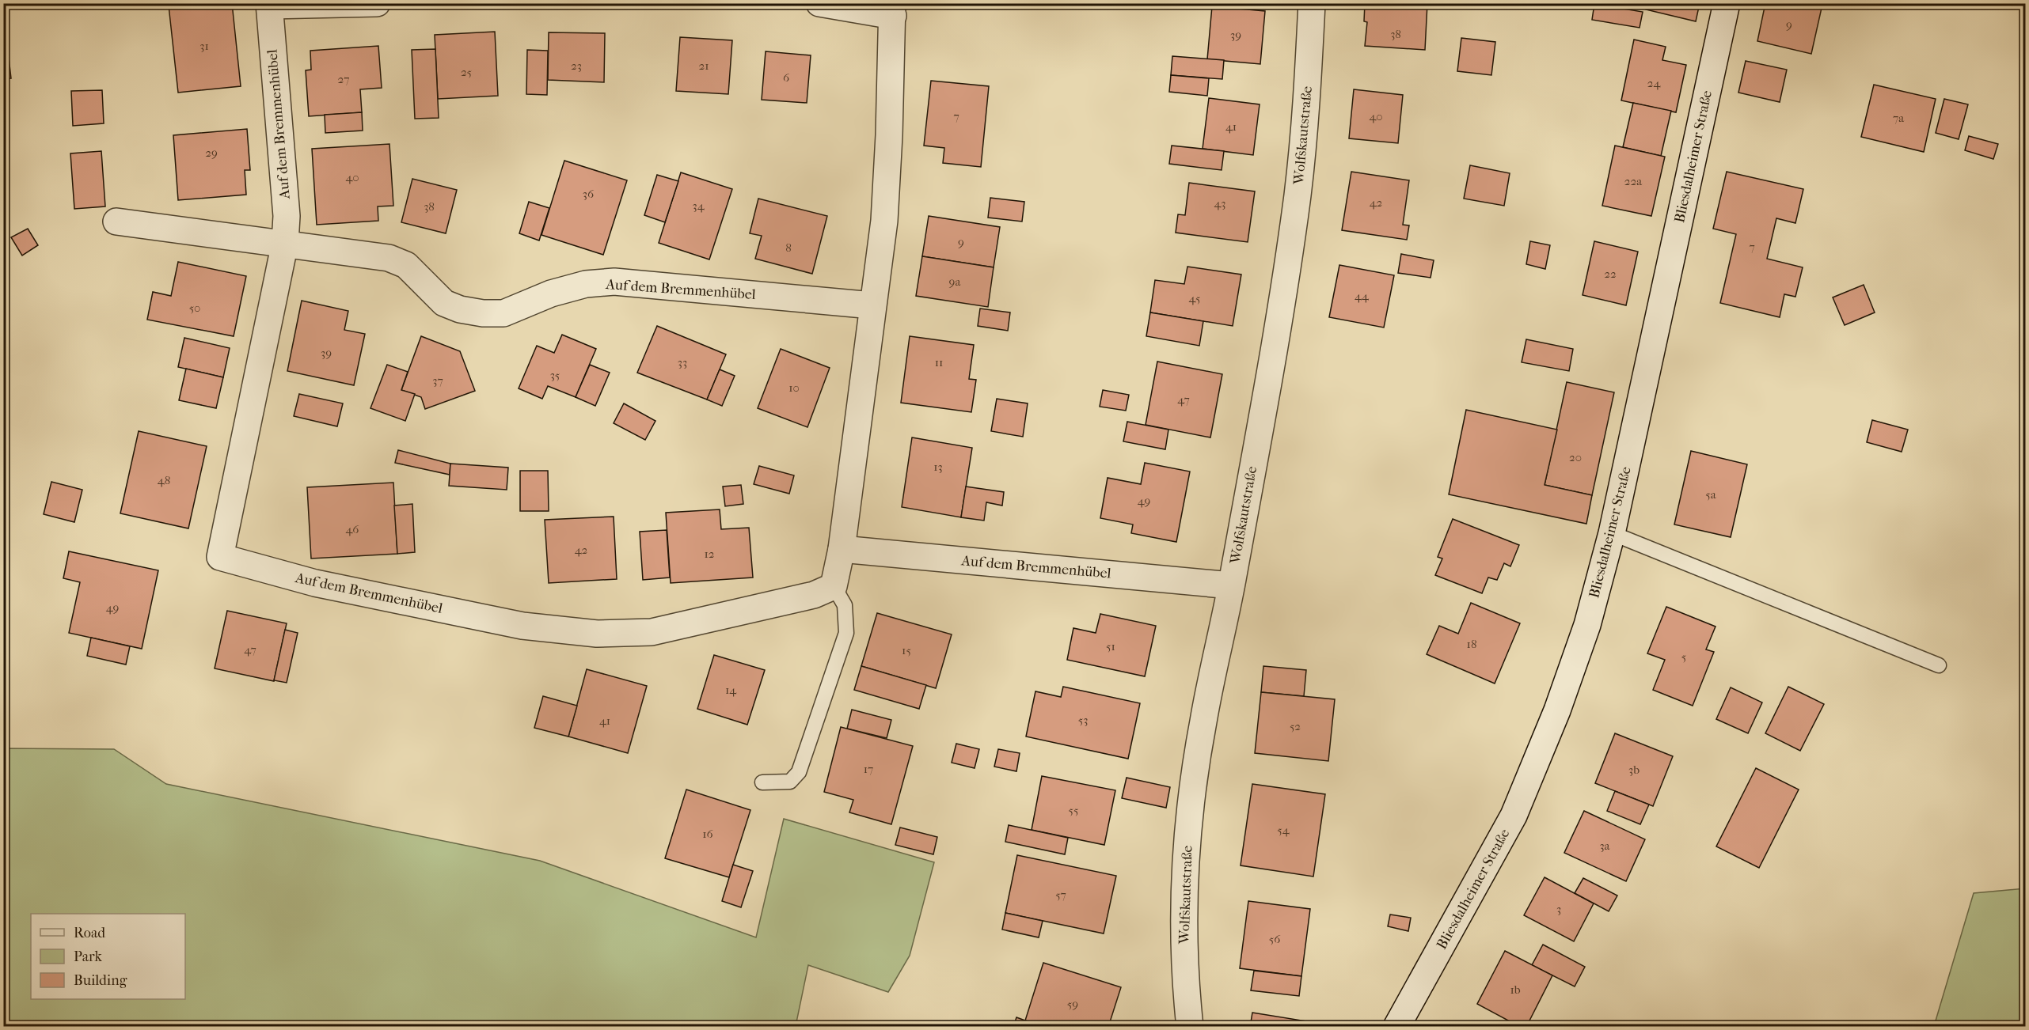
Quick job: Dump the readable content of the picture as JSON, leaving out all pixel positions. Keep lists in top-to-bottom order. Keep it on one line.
{"streets":{"street":["Auf dem Bremmenhübel","Wolfskautstraße","Bliesdalheimer Straße"]},"crossings":[["Auf dem Bremmenhübel","Wolfskautstraße"]],"house_numbers":["9","38","39","31","23","21","25","6","27","24","7","40","7a","41","29","40","22a","36","42","43","34","38","9","7","8","22","9a","44","45","50","39","33","11","35","37","10","47","20","13","48","5a","49","46","42","12","49","18","51","47","15","5","14","53","41","52","17","3b","55","54","16","3a","57","3","56","1b","59"],"legend":["Road","Park","Building"]}
